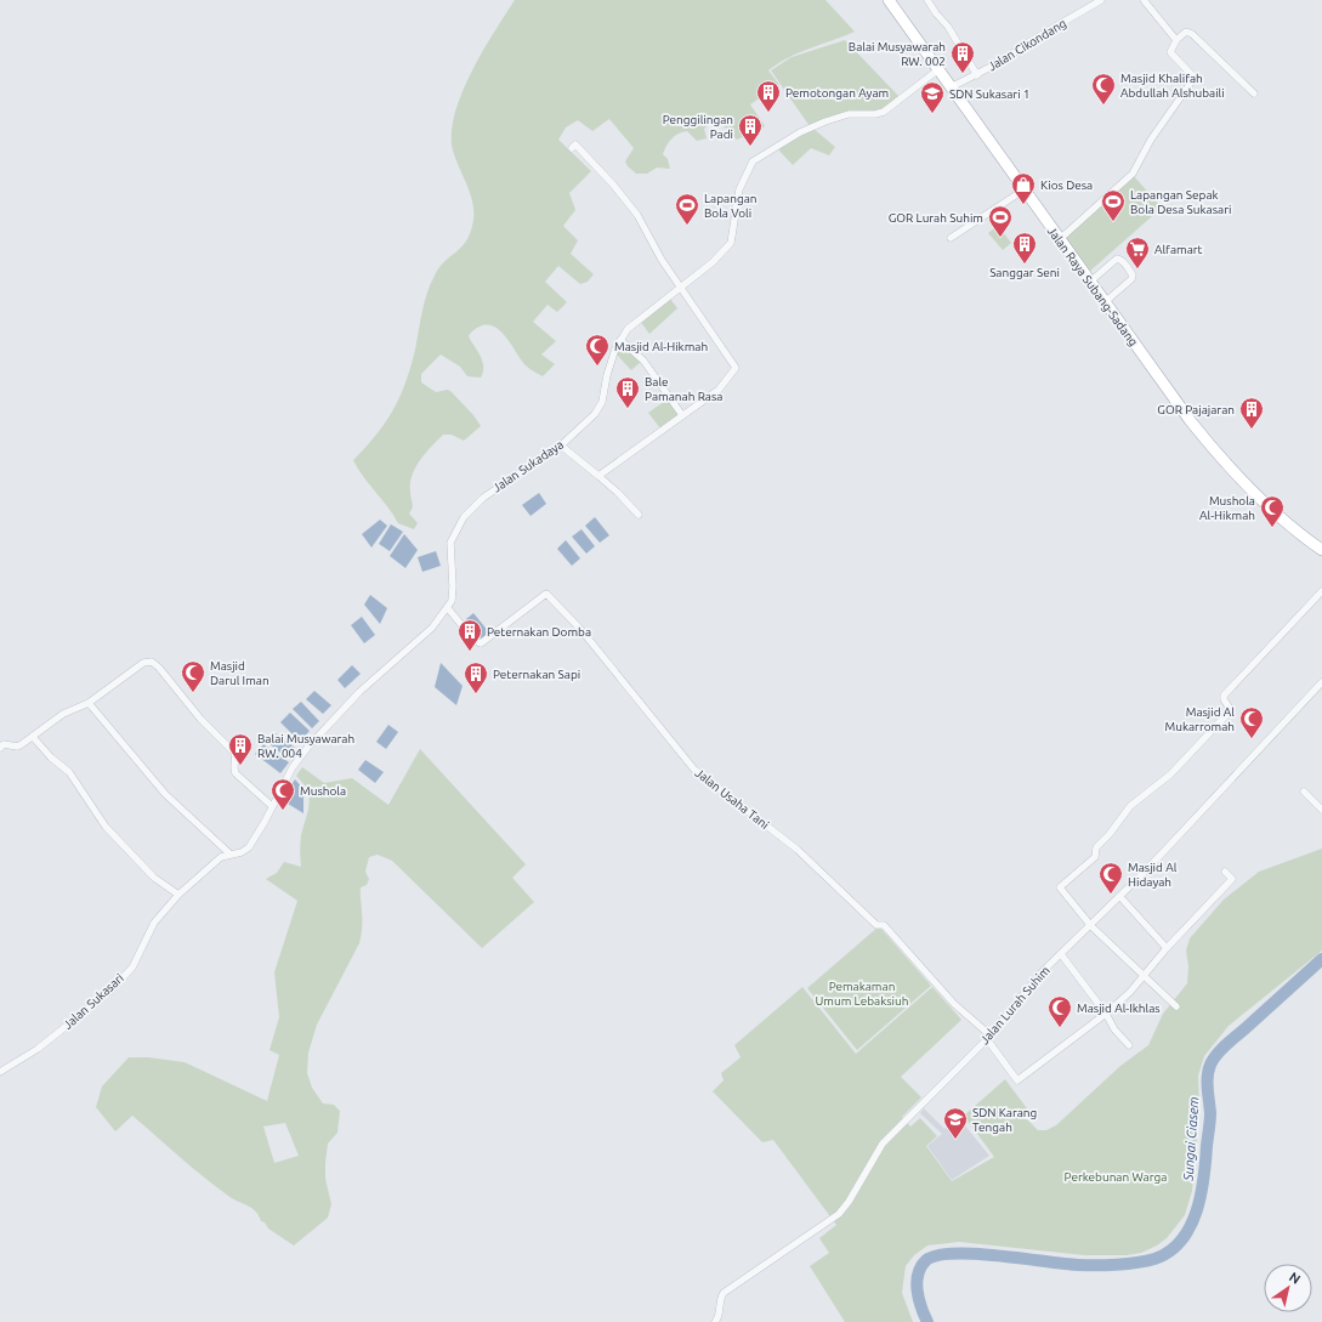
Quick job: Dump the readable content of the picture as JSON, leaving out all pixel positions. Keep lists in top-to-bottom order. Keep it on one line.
{"streets":{"main road":["Jalan Raya Subang-Sadang"],"street":["Jalan Cikondang","Jalan Sukadaya","Jalan Usaha Tani","Jalan Sukasari","Jalan Lurah Suhim"]},"crossings":[["Jalan Cikondang","Jalan Raya Subang-Sadang"],["Jalan Raya Subang-Sadang","Jalan Sukadaya"],["Jalan Sukadaya","Jalan Usaha Tani"],["Jalan Sukadaya","Jalan Sukasari"],["Jalan Usaha Tani","Jalan Lurah Suhim"]],"water":["Sungai Ciasem"],"parks":["Pemakaman Umum Lebaksiuh","Perkebunan Warga"],"places":{"building":["Balai Musyawarah RW. 002","Pemotongan Ayam","Penggilingan Padi","Sanggar Seni","Bale Pamanah Rasa","GOR Pajajaran","Peternakan Domba","Peternakan Sapi","Balai Musyawarah RW. 004"],"mosque":["Masjid Khalifah Abdullah Alshubaili","Masjid Al-Hikmah","Mushola Al-Hikmah","Masjid Darul Iman","Masjid Al Mukarromah","Mushola","Masjid Al Hidayah","Masjid Al-Ikhlas"],"school or university":["SDN Sukasari 1","SDN Karang Tengah"],"shop":["Kios Desa"],"sports":["Lapangan Sepak Bola Desa Sukasari","Lapangan Bola Voli","GOR Lurah Suhim"],"supermarket":["Alfamart"]},"north":"top right"}
